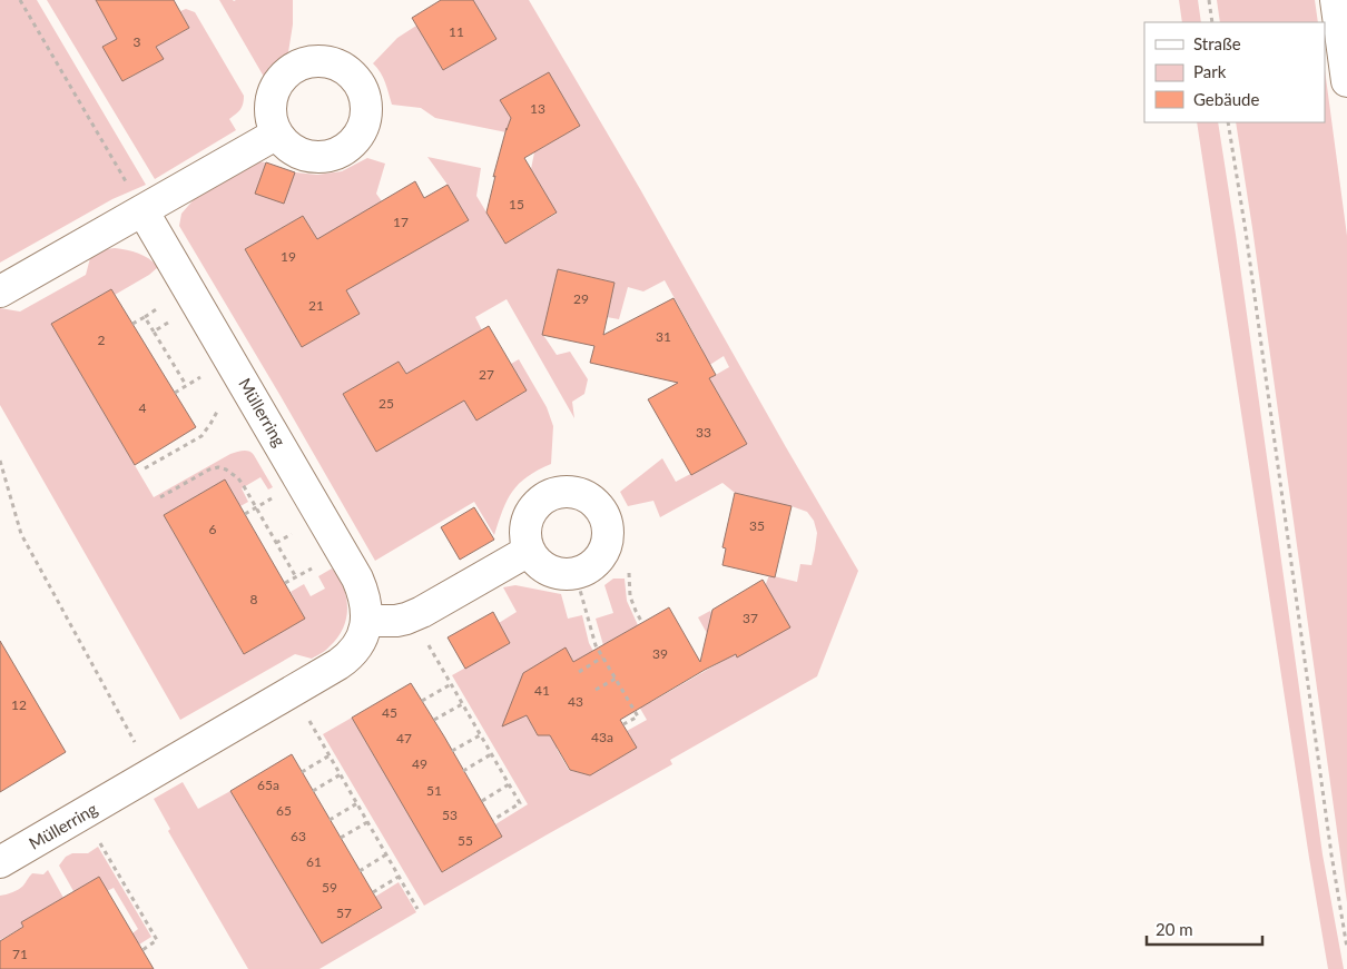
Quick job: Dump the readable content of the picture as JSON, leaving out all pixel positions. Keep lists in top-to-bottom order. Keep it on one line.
{"streets":{"street":["Müllerring"]},"house_numbers":["11","3","13","15","17","19","29","21","31","2","27","25","4","33","35","6","8","37","39","41","43","12","45","43a","47","49","65a","51","65","53","63","55","61","59","57","71"],"legend":["Straße","Park","Gebäude"],"scale_bar":"20 m"}
